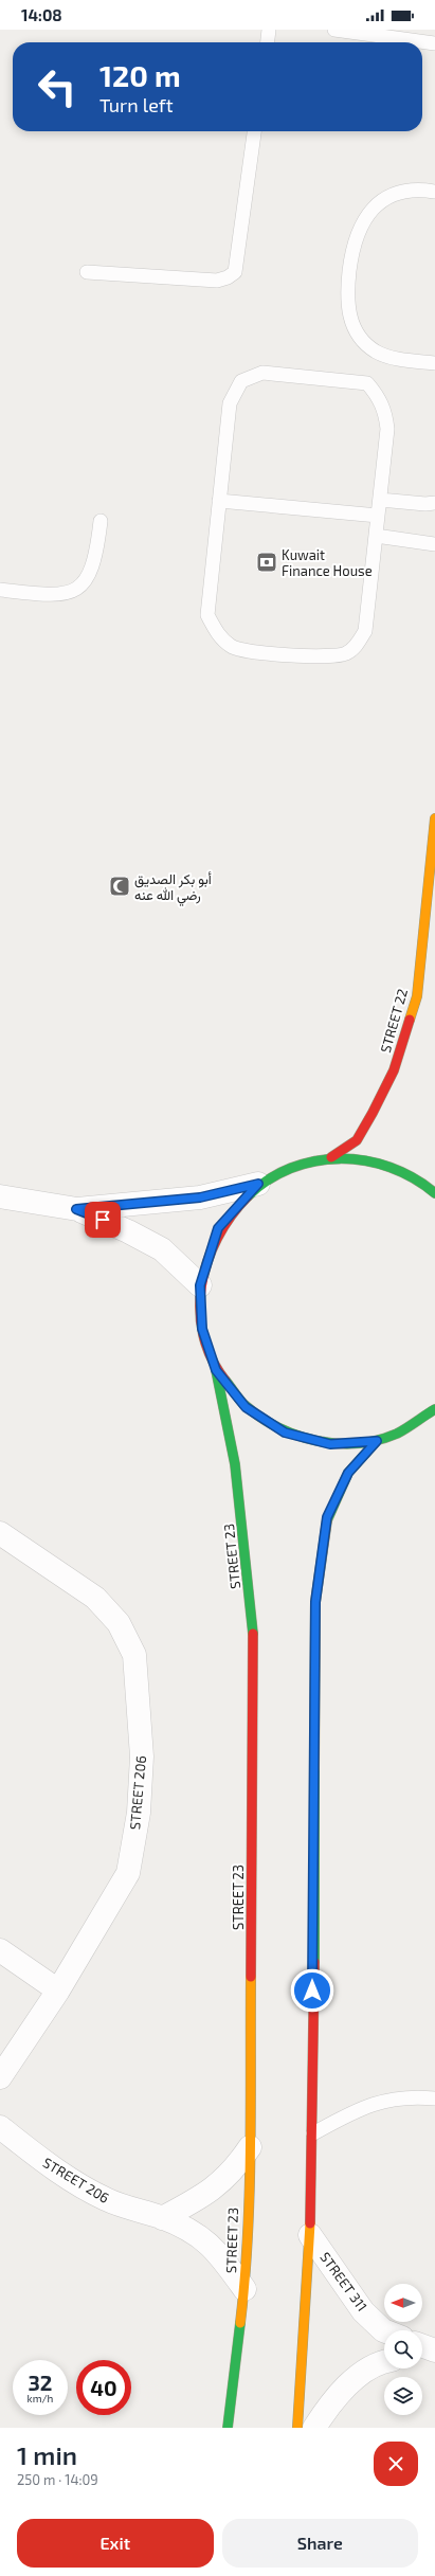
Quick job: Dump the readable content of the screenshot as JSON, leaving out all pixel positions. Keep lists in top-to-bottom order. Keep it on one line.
{"streets":{"street":["STREET 22","STREET 23","STREET 206","STREET 311"]},"crossings":[["STREET 23","STREET 206"]],"places":{"bank":["Kuwait Finance House"],"mosque":["أبو بكر الصديق رضي الله عنه"]},"north":"left","page":{"status":"14:08","turn":["120 m","Turn left"],"speed":"32 km/h","limit":"40","heading":["1 min","250 m · 14:09"],"buttons":["Exit","Share"]}}
